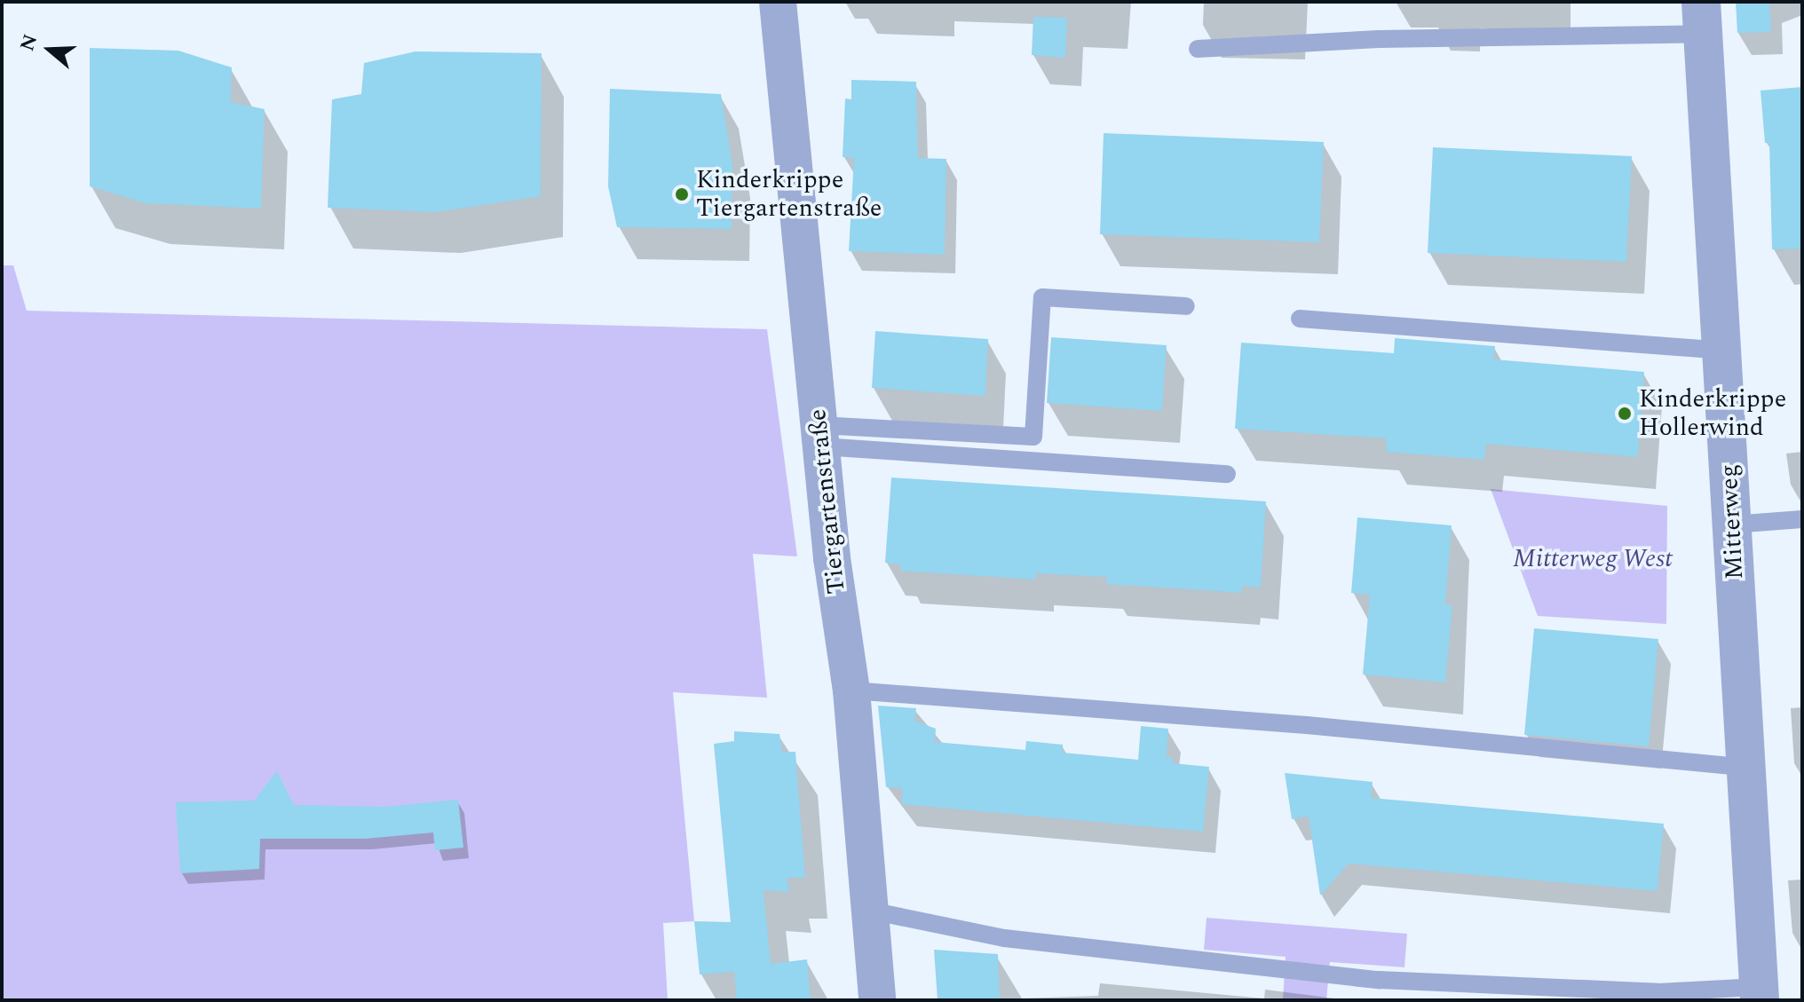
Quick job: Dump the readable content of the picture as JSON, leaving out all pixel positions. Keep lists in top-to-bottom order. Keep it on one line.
{"streets":{"street":["Tiergartenstraße","Mitterweg"]},"parks":["Mitterweg West"],"places":["Kinderkrippe Tiergartenstraße","Kinderkrippe Hollerwind"],"north":"left"}
